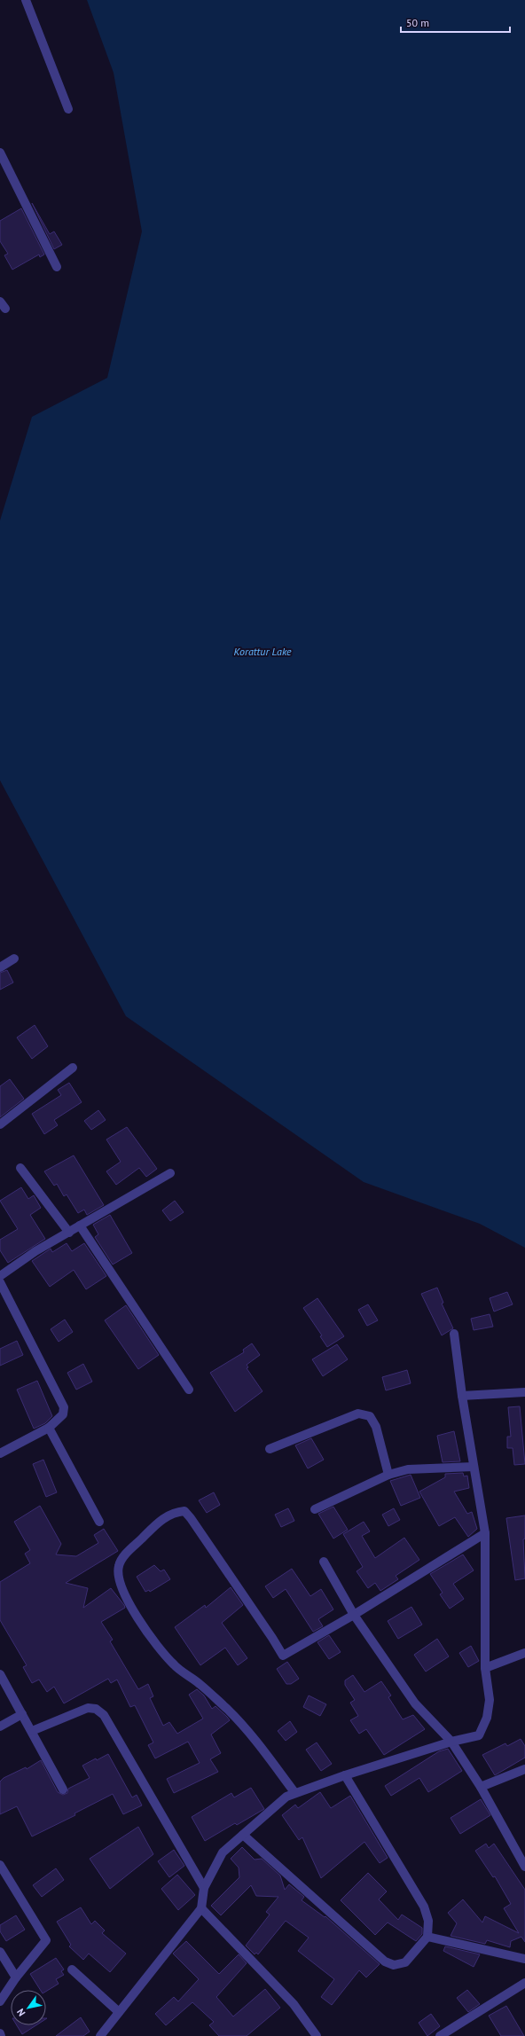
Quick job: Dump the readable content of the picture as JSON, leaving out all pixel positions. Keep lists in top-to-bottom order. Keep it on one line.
{"water":["Korattur Lake"],"scale_bar":"50 m","north":"bottom left"}
